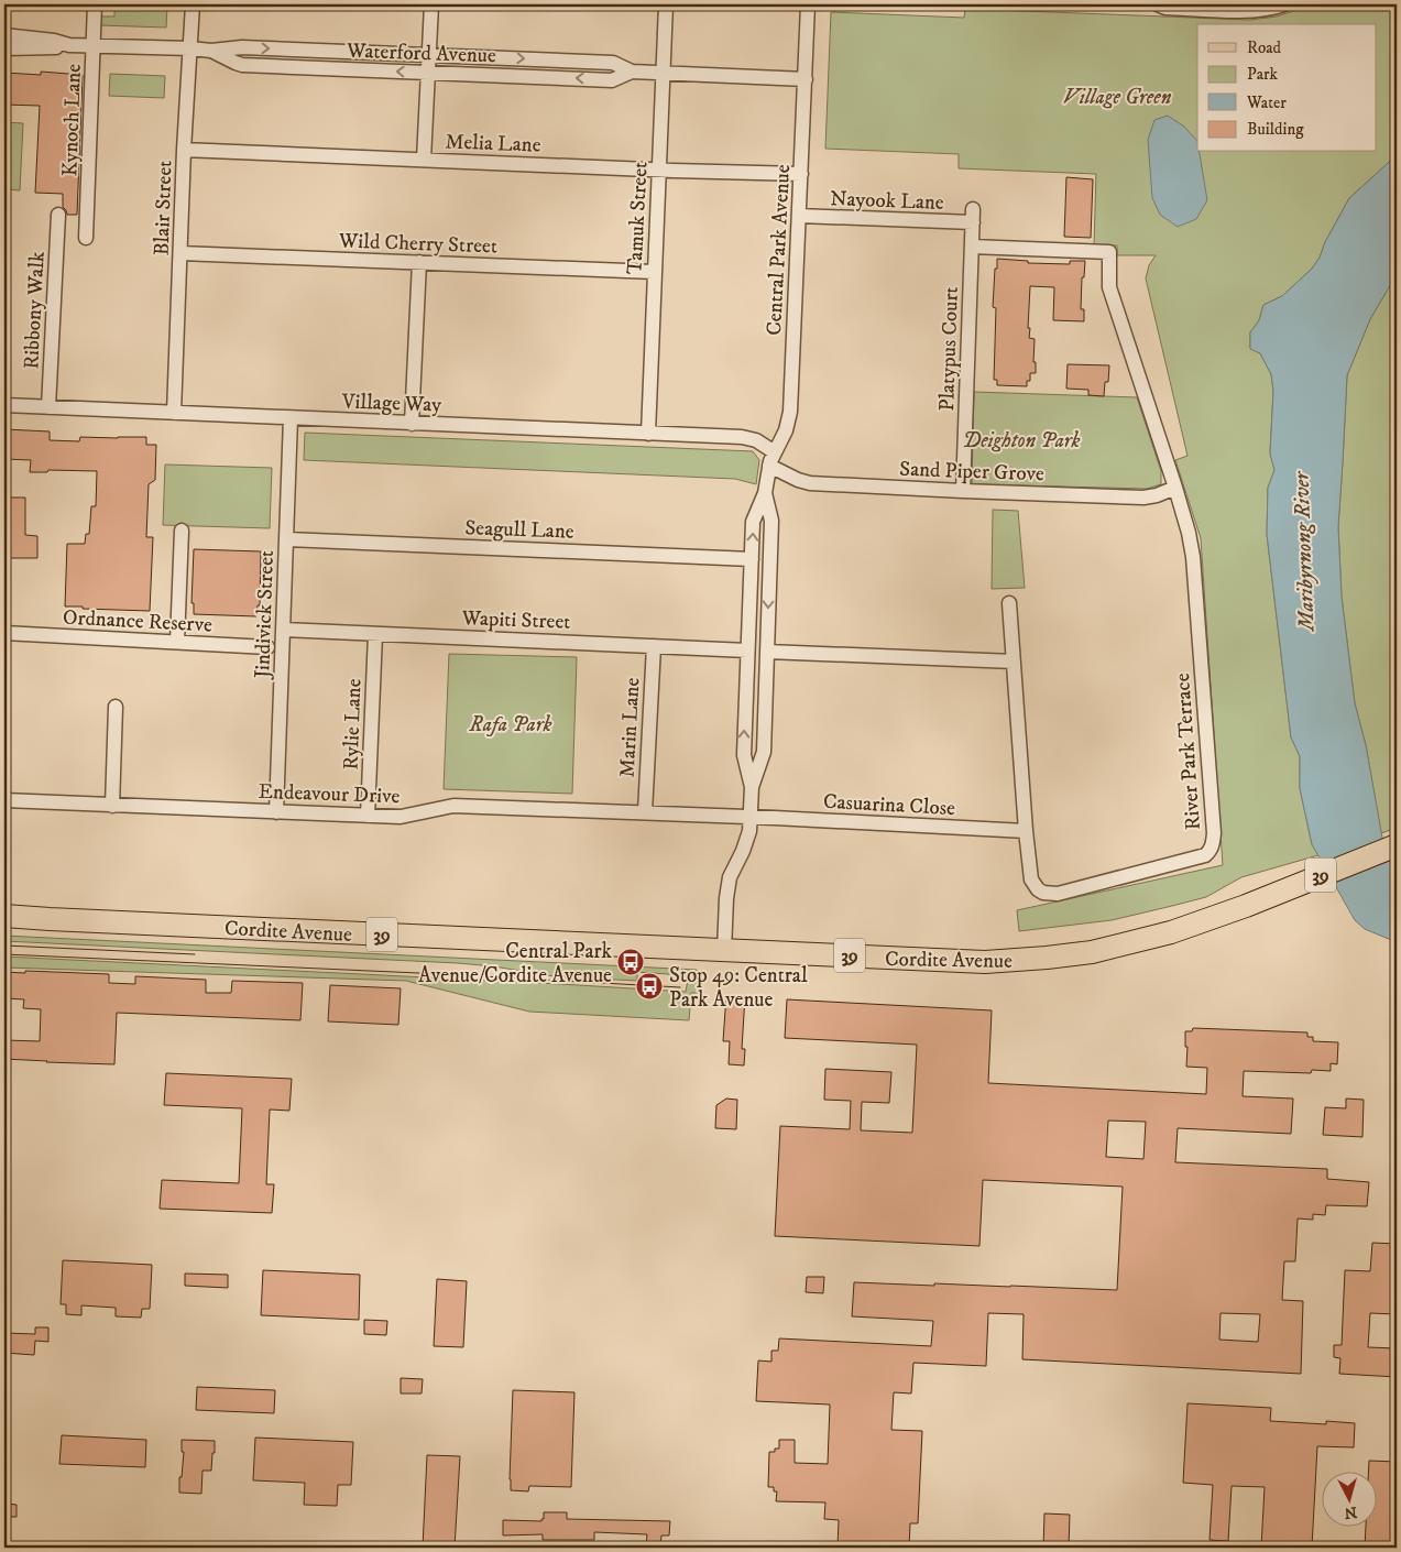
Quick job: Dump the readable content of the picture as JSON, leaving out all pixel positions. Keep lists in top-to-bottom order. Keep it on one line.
{"streets":{"main road":["39","Cordite Avenue"],"street":["Waterford Avenue","Kynoch Lane","Melia Lane","Nayook Lane","Blair Street","Tamuk Street","Wild Cherry Street","Central Park Avenue","Ribbony Walk","Platypus Court","Village Way","Sand Piper Grove","Seagull Lane","Jindivick Street","Wapiti Street","Ordnance Reserve","Rylie Lane","Marin Lane","River Park Terrace","Endeavour Drive","Casuarina Close"]},"crossings":[["Waterford Avenue","Kynoch Lane"],["Waterford Avenue","Blair Street"],["Waterford Avenue","Tamuk Street"],["Waterford Avenue","Central Park Avenue"],["Melia Lane","Blair Street"],["Melia Lane","Tamuk Street"],["Melia Lane","Central Park Avenue"],["Nayook Lane","Central Park Avenue"],["Nayook Lane","Platypus Court"],["Blair Street","Wild Cherry Street"],["Blair Street","Village Way"],["Tamuk Street","Wild Cherry Street"],["Tamuk Street","Village Way"],["Central Park Avenue","Village Way"],["Central Park Avenue","Sand Piper Grove"],["Central Park Avenue","Seagull Lane"],["Central Park Avenue","Wapiti Street"],["Central Park Avenue","Endeavour Drive"],["Central Park Avenue","Casuarina Close"],["Central Park Avenue","Cordite Avenue"],["Ribbony Walk","Village Way"],["Platypus Court","Sand Piper Grove"],["Platypus Court","River Park Terrace"],["Village Way","Jindivick Street"],["Sand Piper Grove","River Park Terrace"],["Seagull Lane","Jindivick Street"],["Jindivick Street","Wapiti Street"],["Jindivick Street","Endeavour Drive"],["Wapiti Street","Rylie Lane"],["Wapiti Street","Marin Lane"],["Rylie Lane","Endeavour Drive"],["Marin Lane","Endeavour Drive"],["River Park Terrace","Casuarina Close"],["Endeavour Drive","Casuarina Close"]],"water":["Maribyrnong River"],"parks":["Village Green","Deighton Park","Rafa Park"],"places":{"bus stop":["Central Park Avenue/Cordite Avenue","Stop 49: Central Park Avenue"]},"legend":["Road","Park","Water","Building"],"north":"bottom"}
